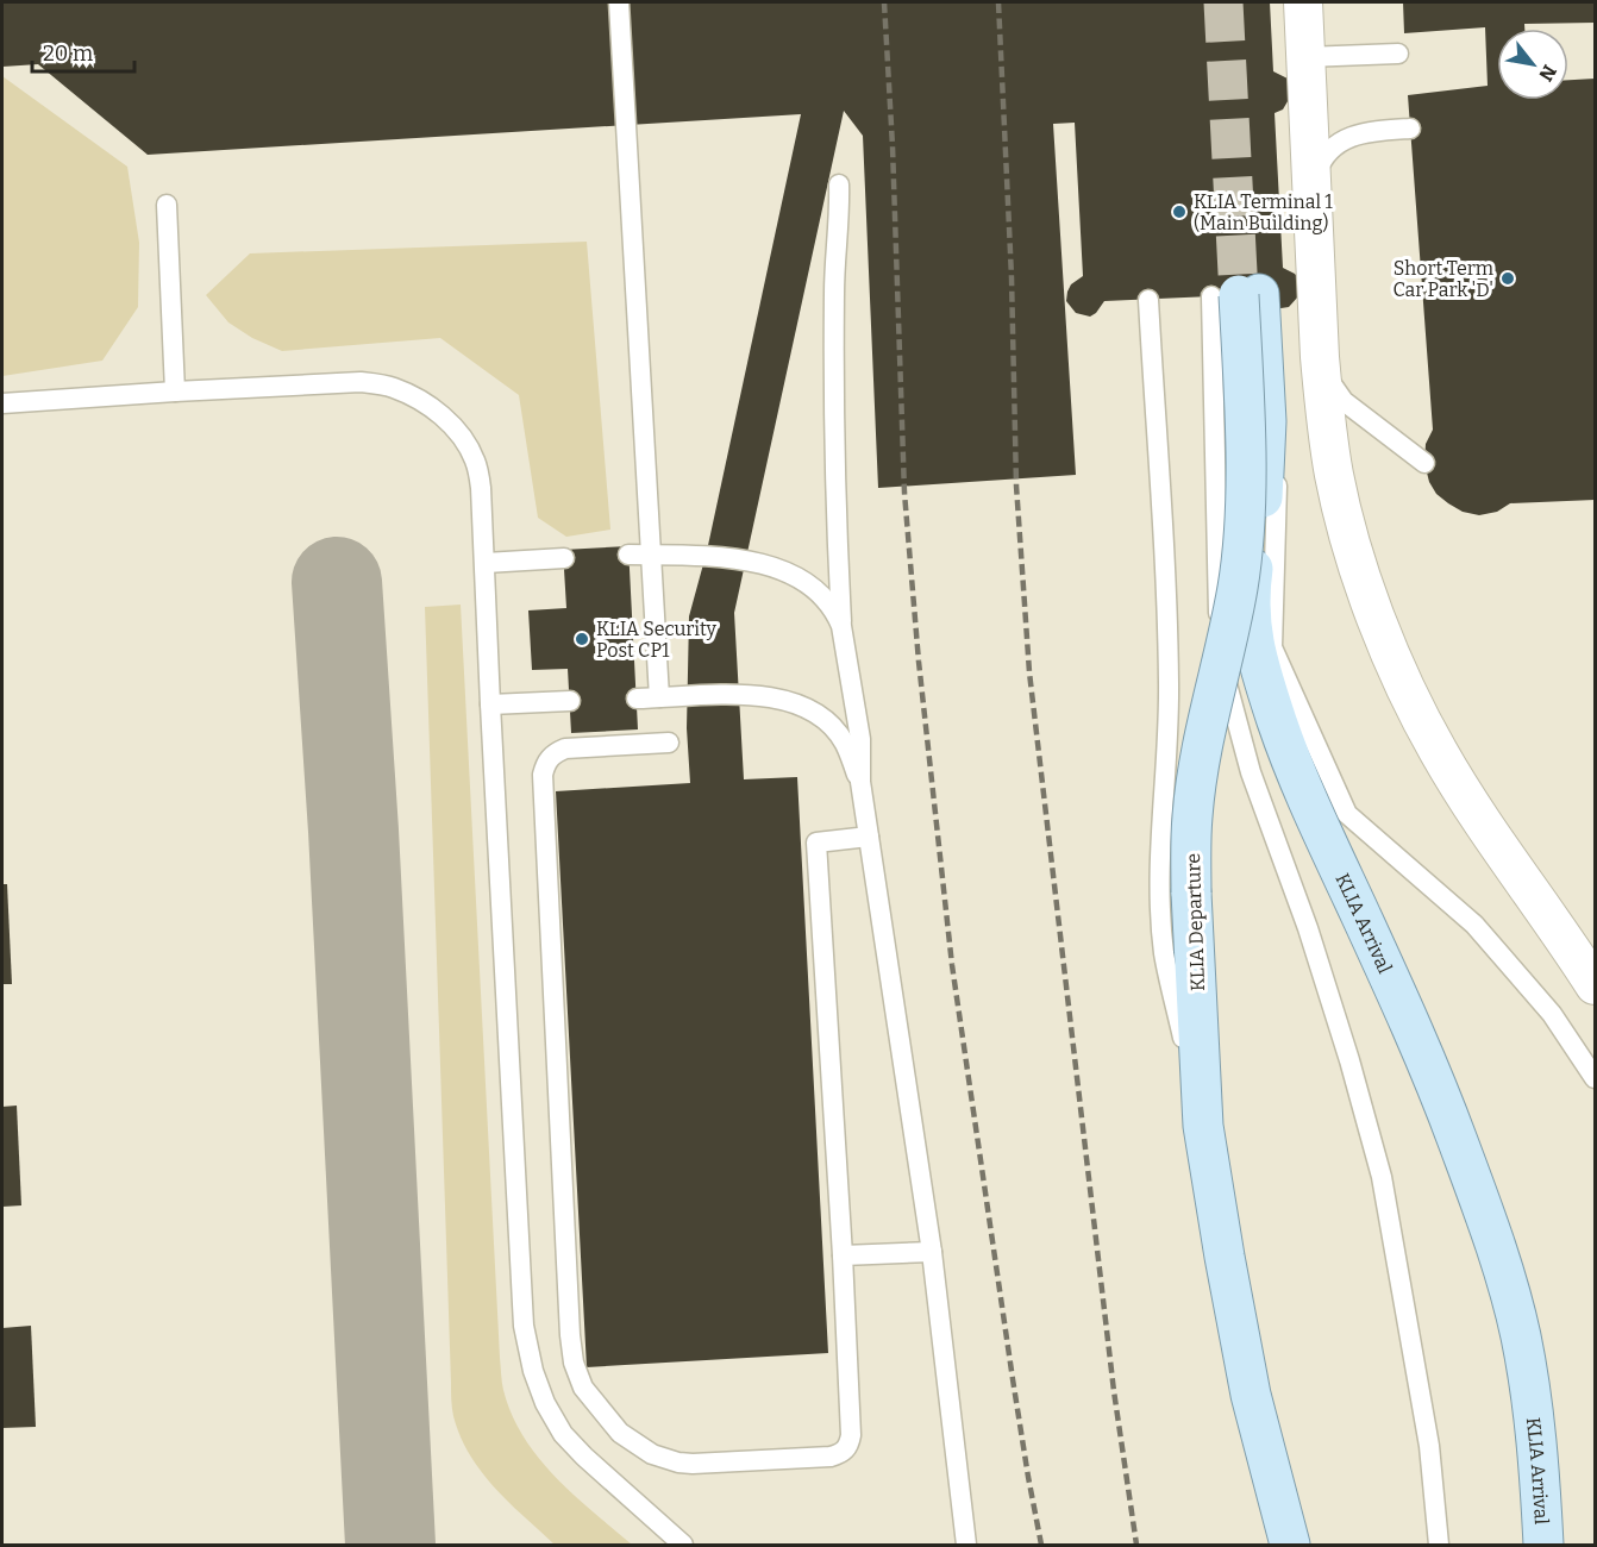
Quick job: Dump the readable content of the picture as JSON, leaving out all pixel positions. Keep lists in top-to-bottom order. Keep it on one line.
{"streets":{"main road":["KLIA Departure","KLIA Arrival"]},"crossings":[["KLIA Departure","KLIA Arrival"]],"places":["KLIA Terminal 1 (Main Building)","Short Term Car Park 'D'","KLIA Security Post CP1"],"scale_bar":"20 m","north":"bottom right"}
